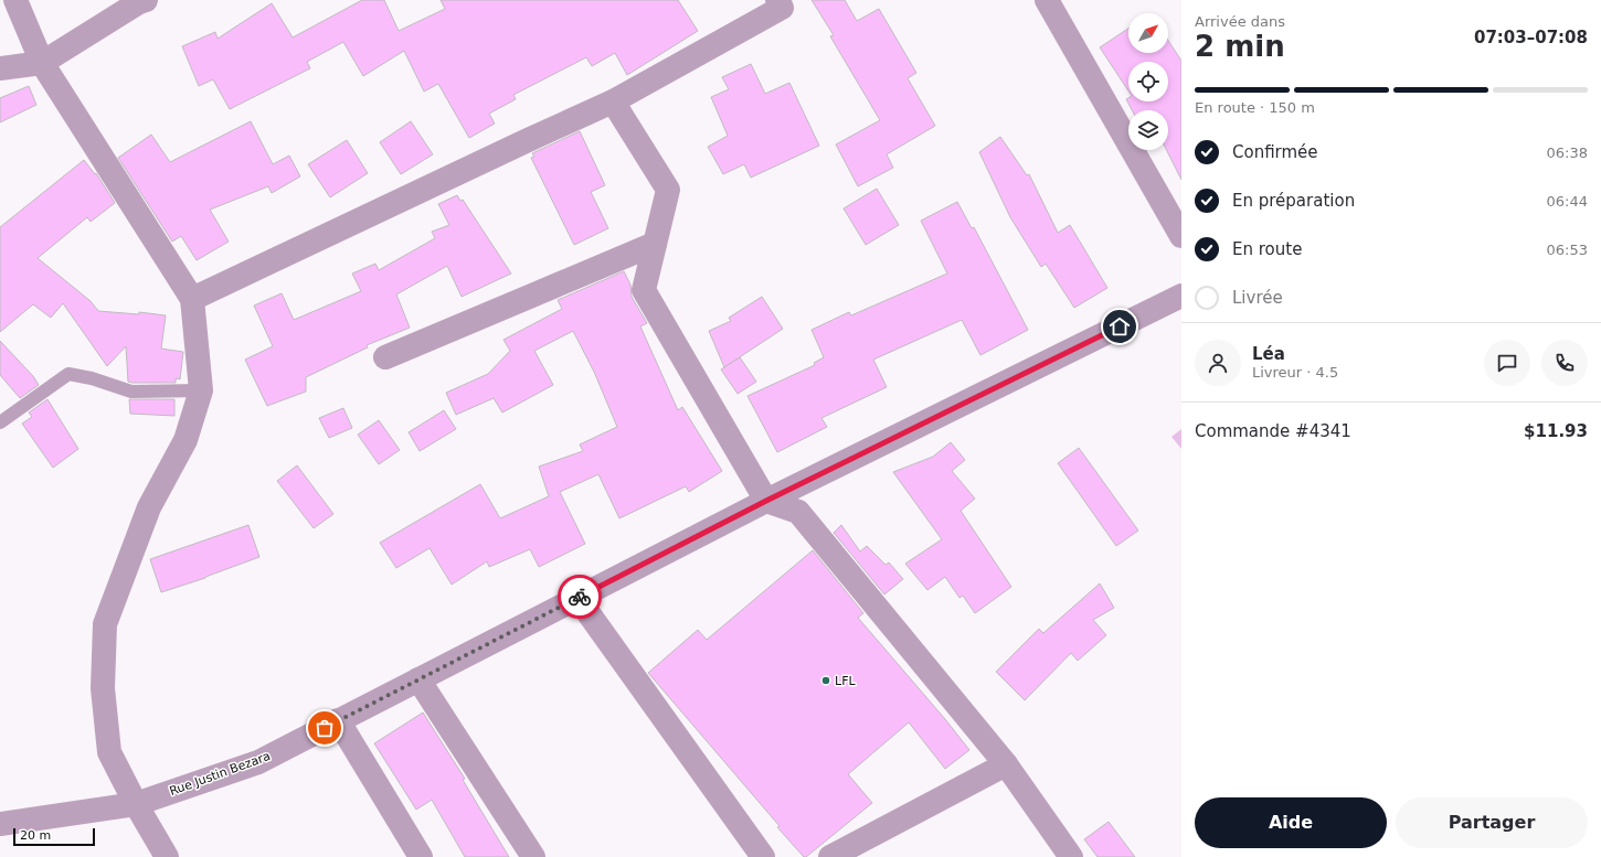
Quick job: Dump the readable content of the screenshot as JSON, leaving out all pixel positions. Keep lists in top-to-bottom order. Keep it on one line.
{"streets":{"street":["Rue Justin Bezara"]},"places":["LFL"],"scale_bar":"20 m","north":"top right","page":{"heading":["2 min","Arrivée dans","07:03–07:08"],"panel":["Léa","Livreur · 4.5","Commande #4341","$11.93"],"bar":"En route · 150 m","list":[["Confirmée","06:38"],["En préparation","06:44"],["En route","06:53"],"Livrée"],"buttons":["Aide","Partager"],"scale":"20 m"}}
